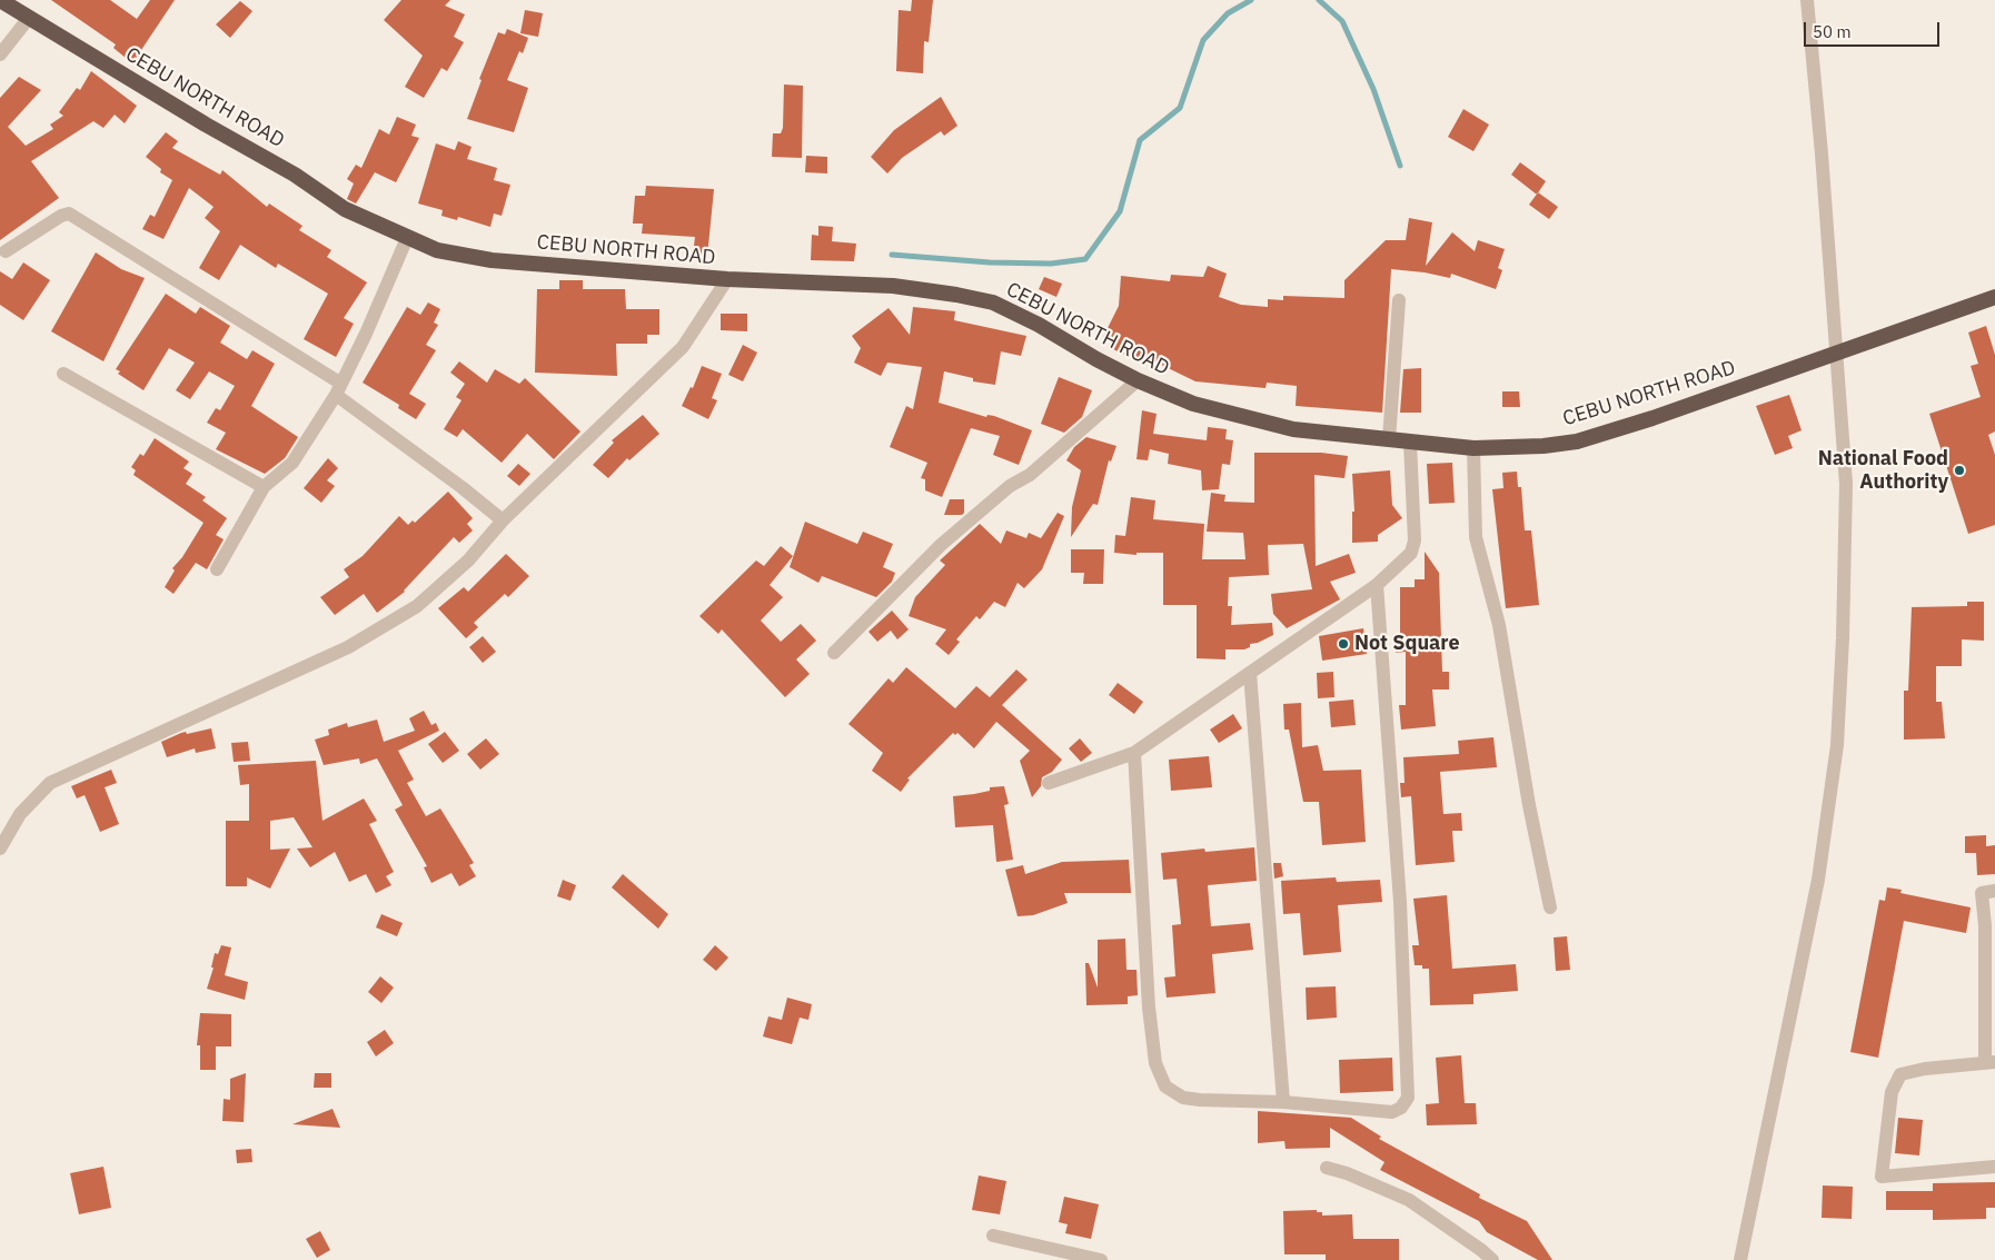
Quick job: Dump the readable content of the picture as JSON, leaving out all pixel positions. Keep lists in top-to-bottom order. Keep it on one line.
{"streets":{"highway":["CEBU NORTH ROAD"]},"places":["National Food Authority","Not Square"],"scale_bar":"50 m"}
